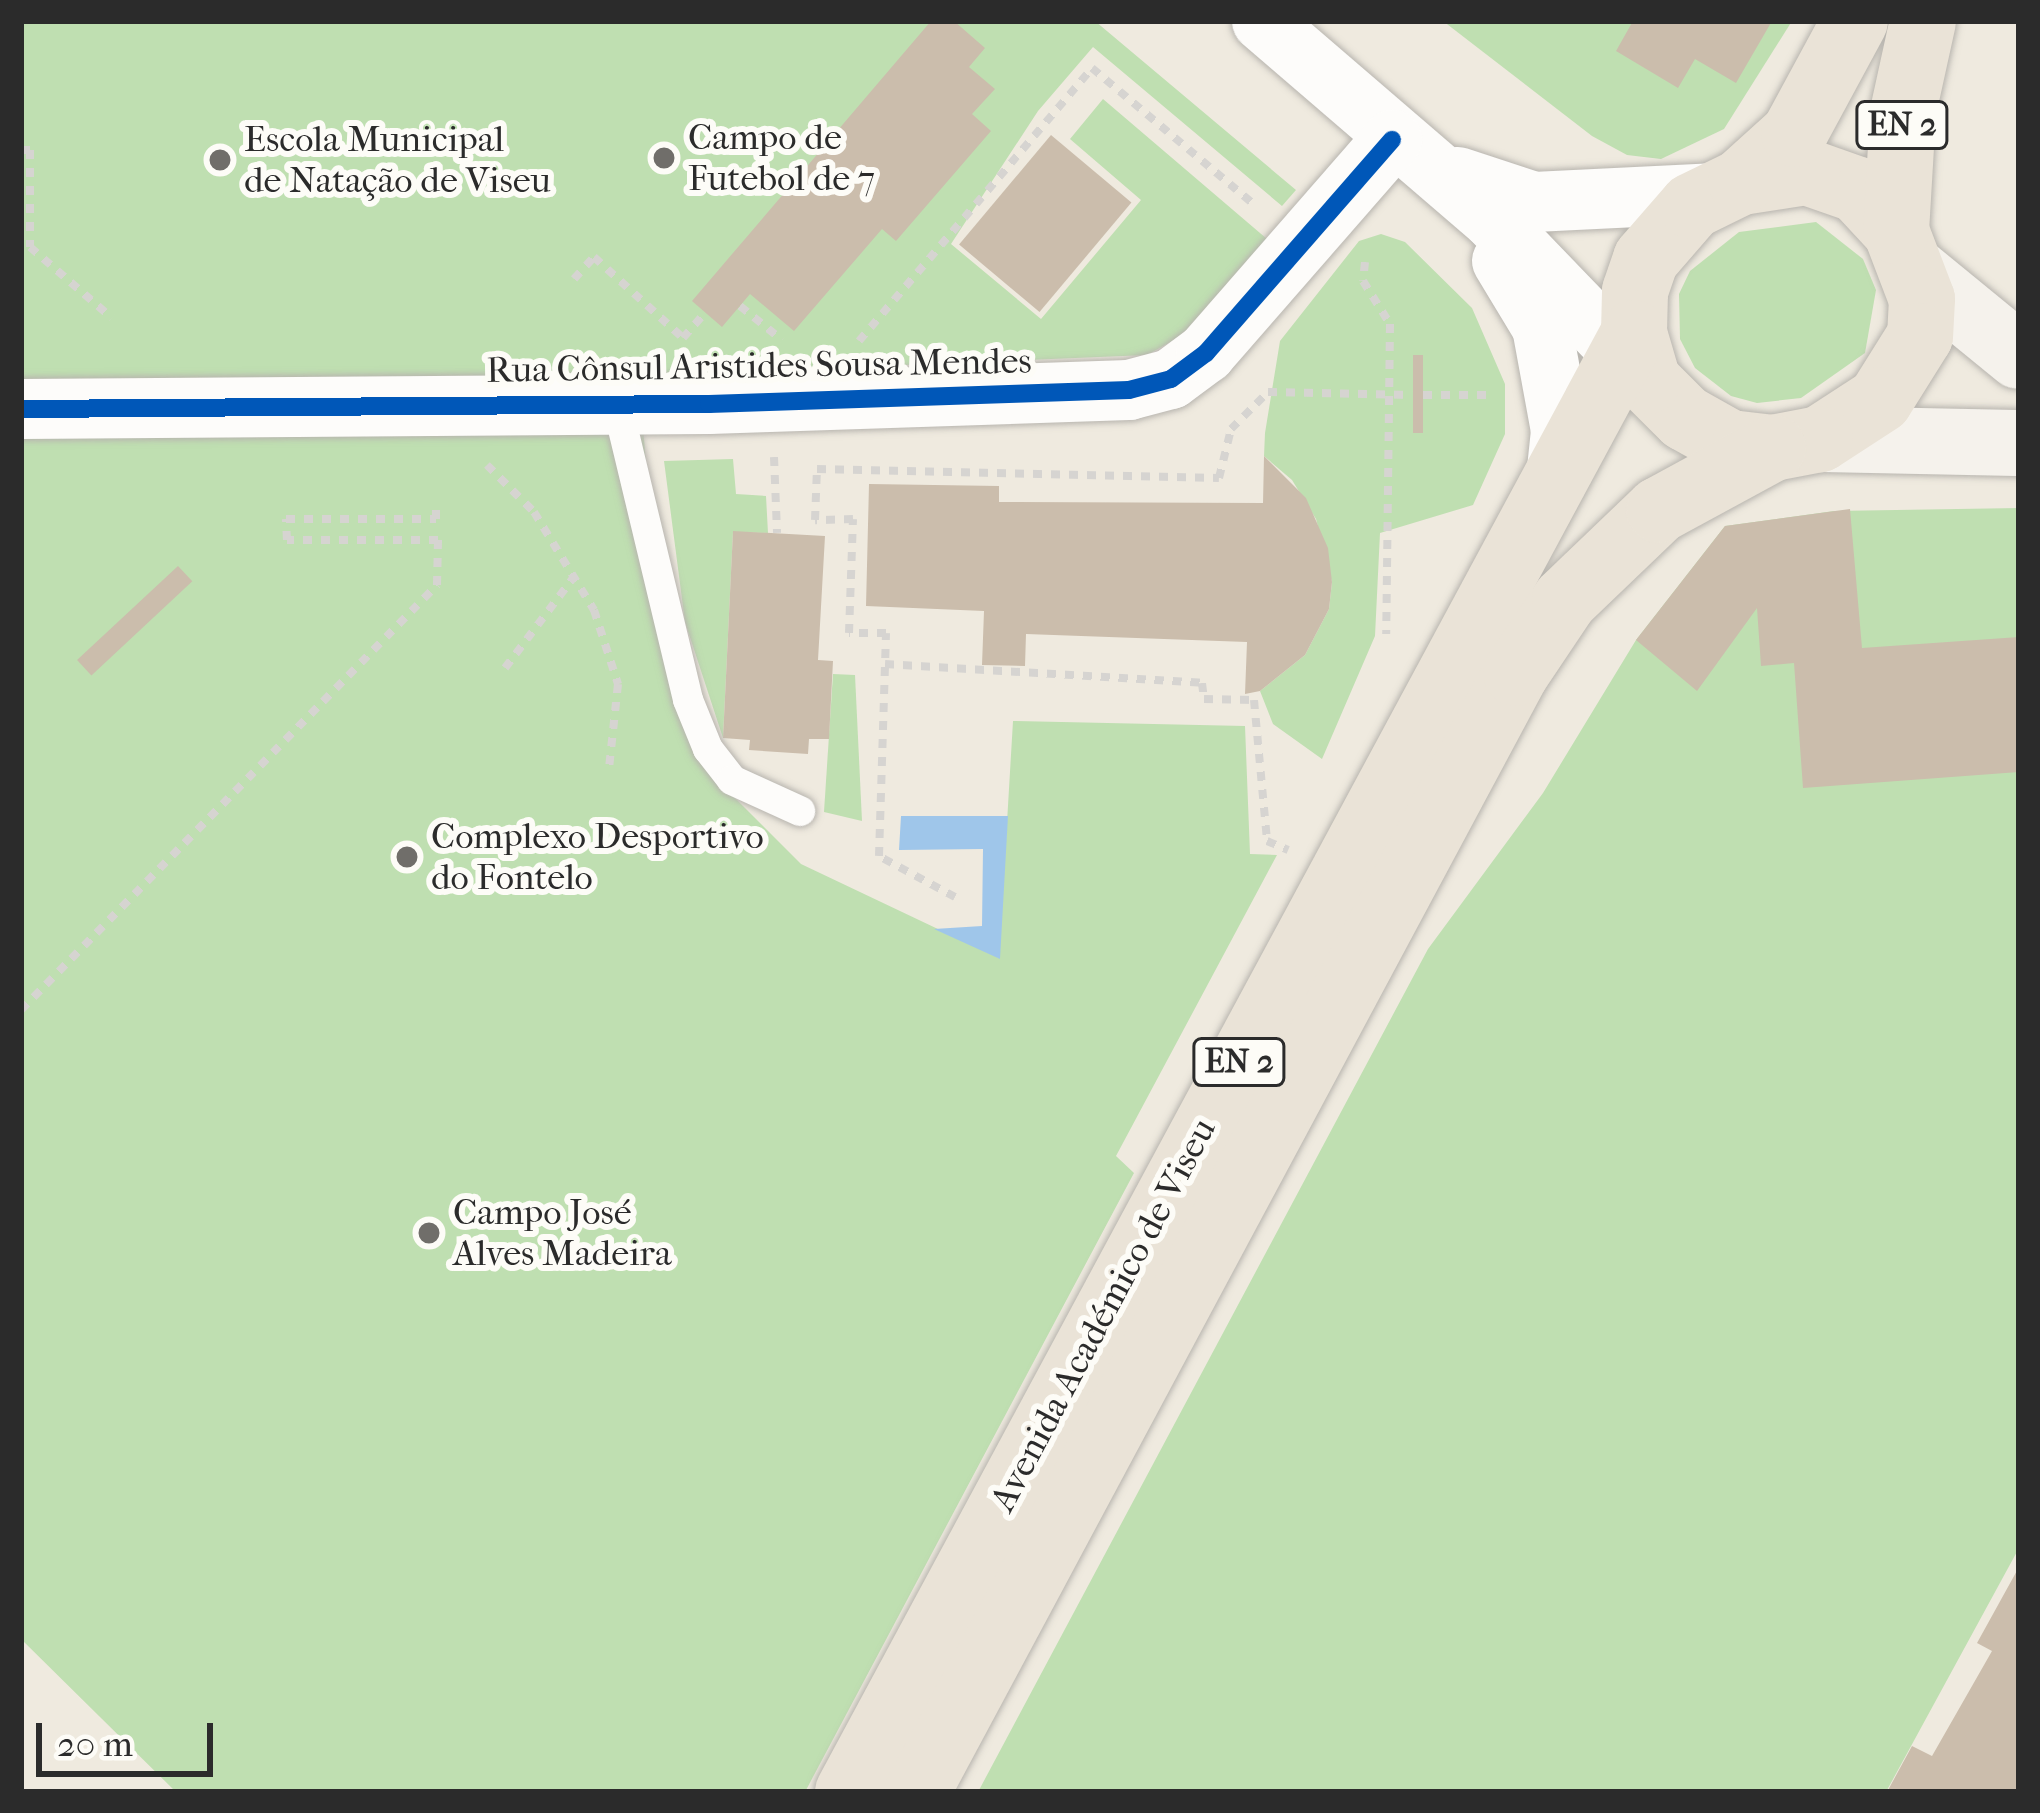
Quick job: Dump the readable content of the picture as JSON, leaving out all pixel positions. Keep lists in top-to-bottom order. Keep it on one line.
{"streets":{"main road":["EN 2","Avenida Académico de Viseu"],"street":["Rua Cônsul Aristides Sousa Mendes"]},"crossings":[["EN 2","Avenida Académico de Viseu"]],"places":["Campo de Futebol de 7","Escola Municipal de Natação de Viseu","Complexo Desportivo do Fontelo","Campo José Alves Madeira"],"scale_bar":"20 m"}
